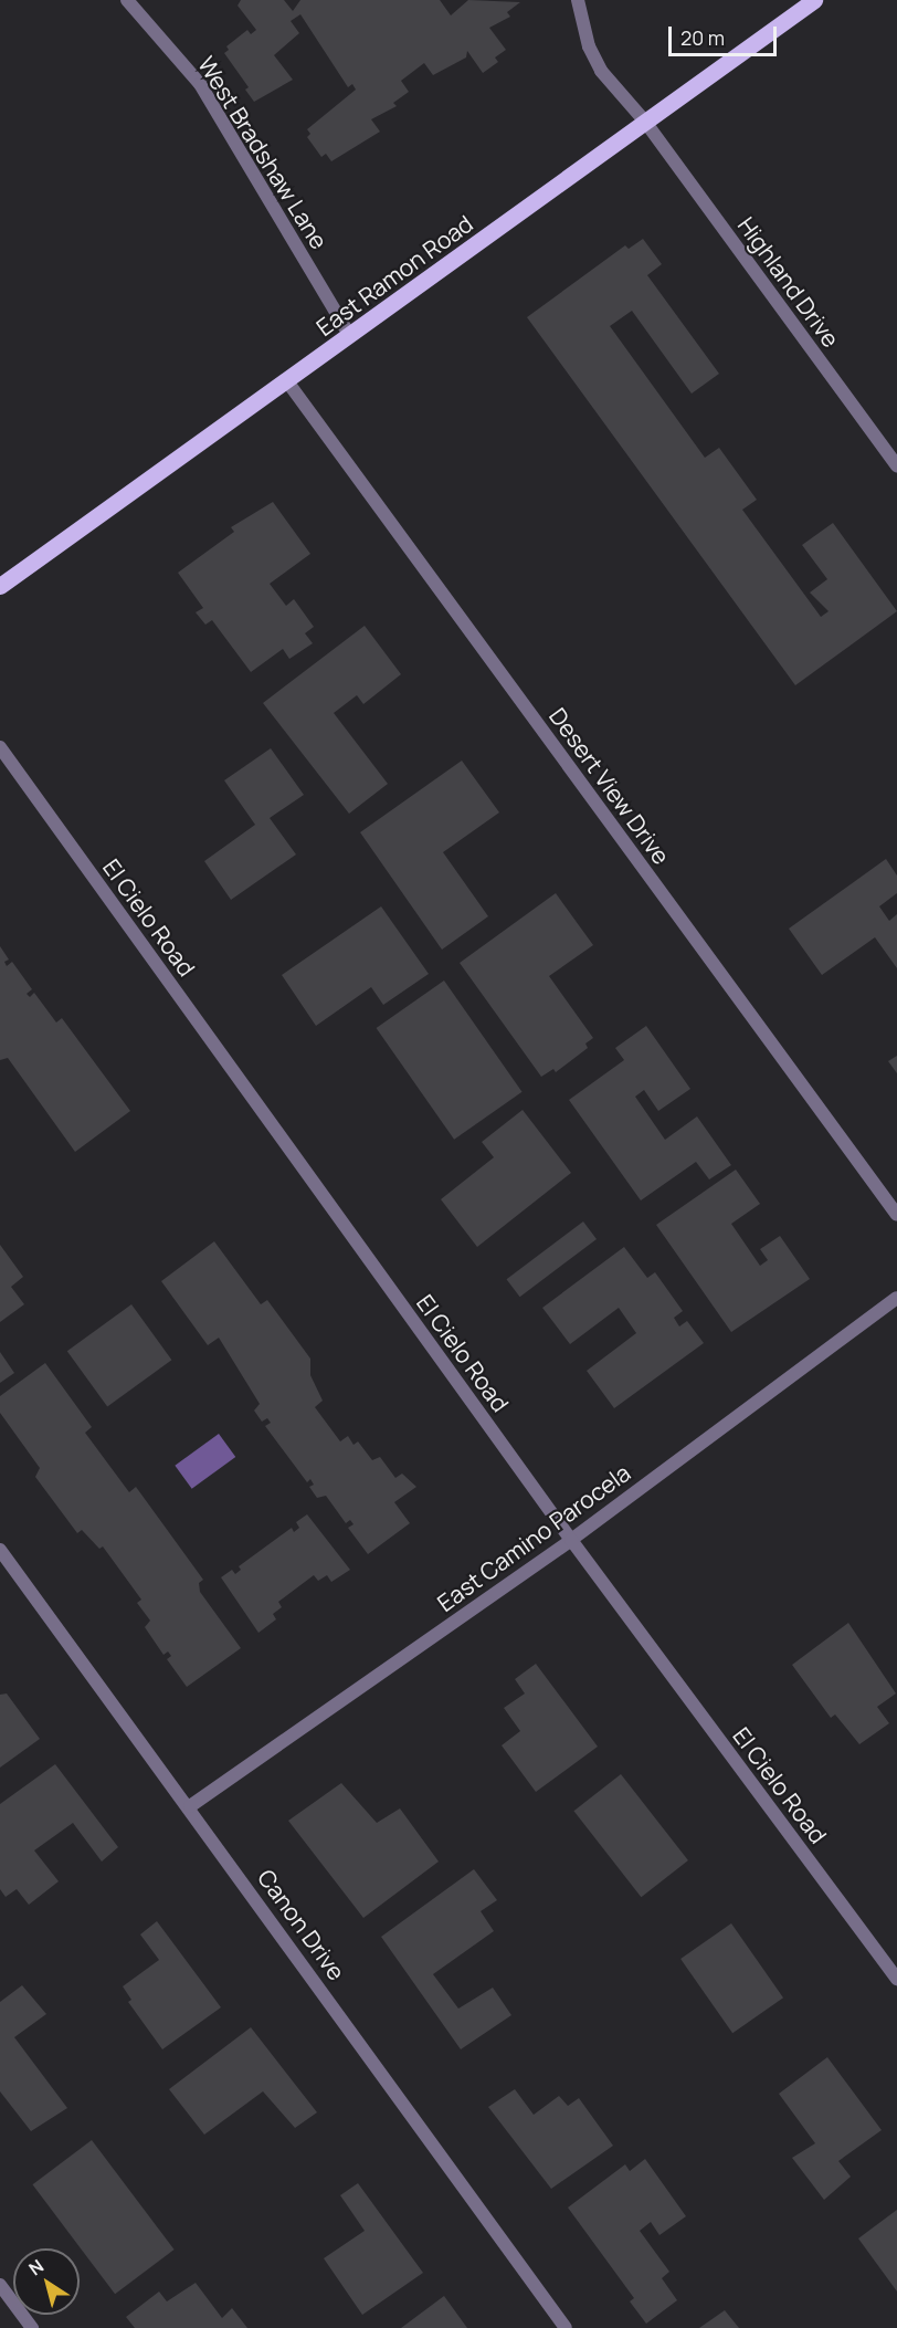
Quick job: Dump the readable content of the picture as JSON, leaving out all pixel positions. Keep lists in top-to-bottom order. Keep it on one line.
{"streets":{"main road":["East Ramon Road"],"street":["West Bradshaw Lane","Highland Drive","Desert View Drive","El Cielo Road","East Camino Parocela","Canon Drive"]},"crossings":[["West Bradshaw Lane","East Ramon Road"],["East Ramon Road","Highland Drive"],["East Ramon Road","Desert View Drive"],["El Cielo Road","East Camino Parocela"],["East Camino Parocela","Canon Drive"]],"scale_bar":"20 m","north":"top left"}
